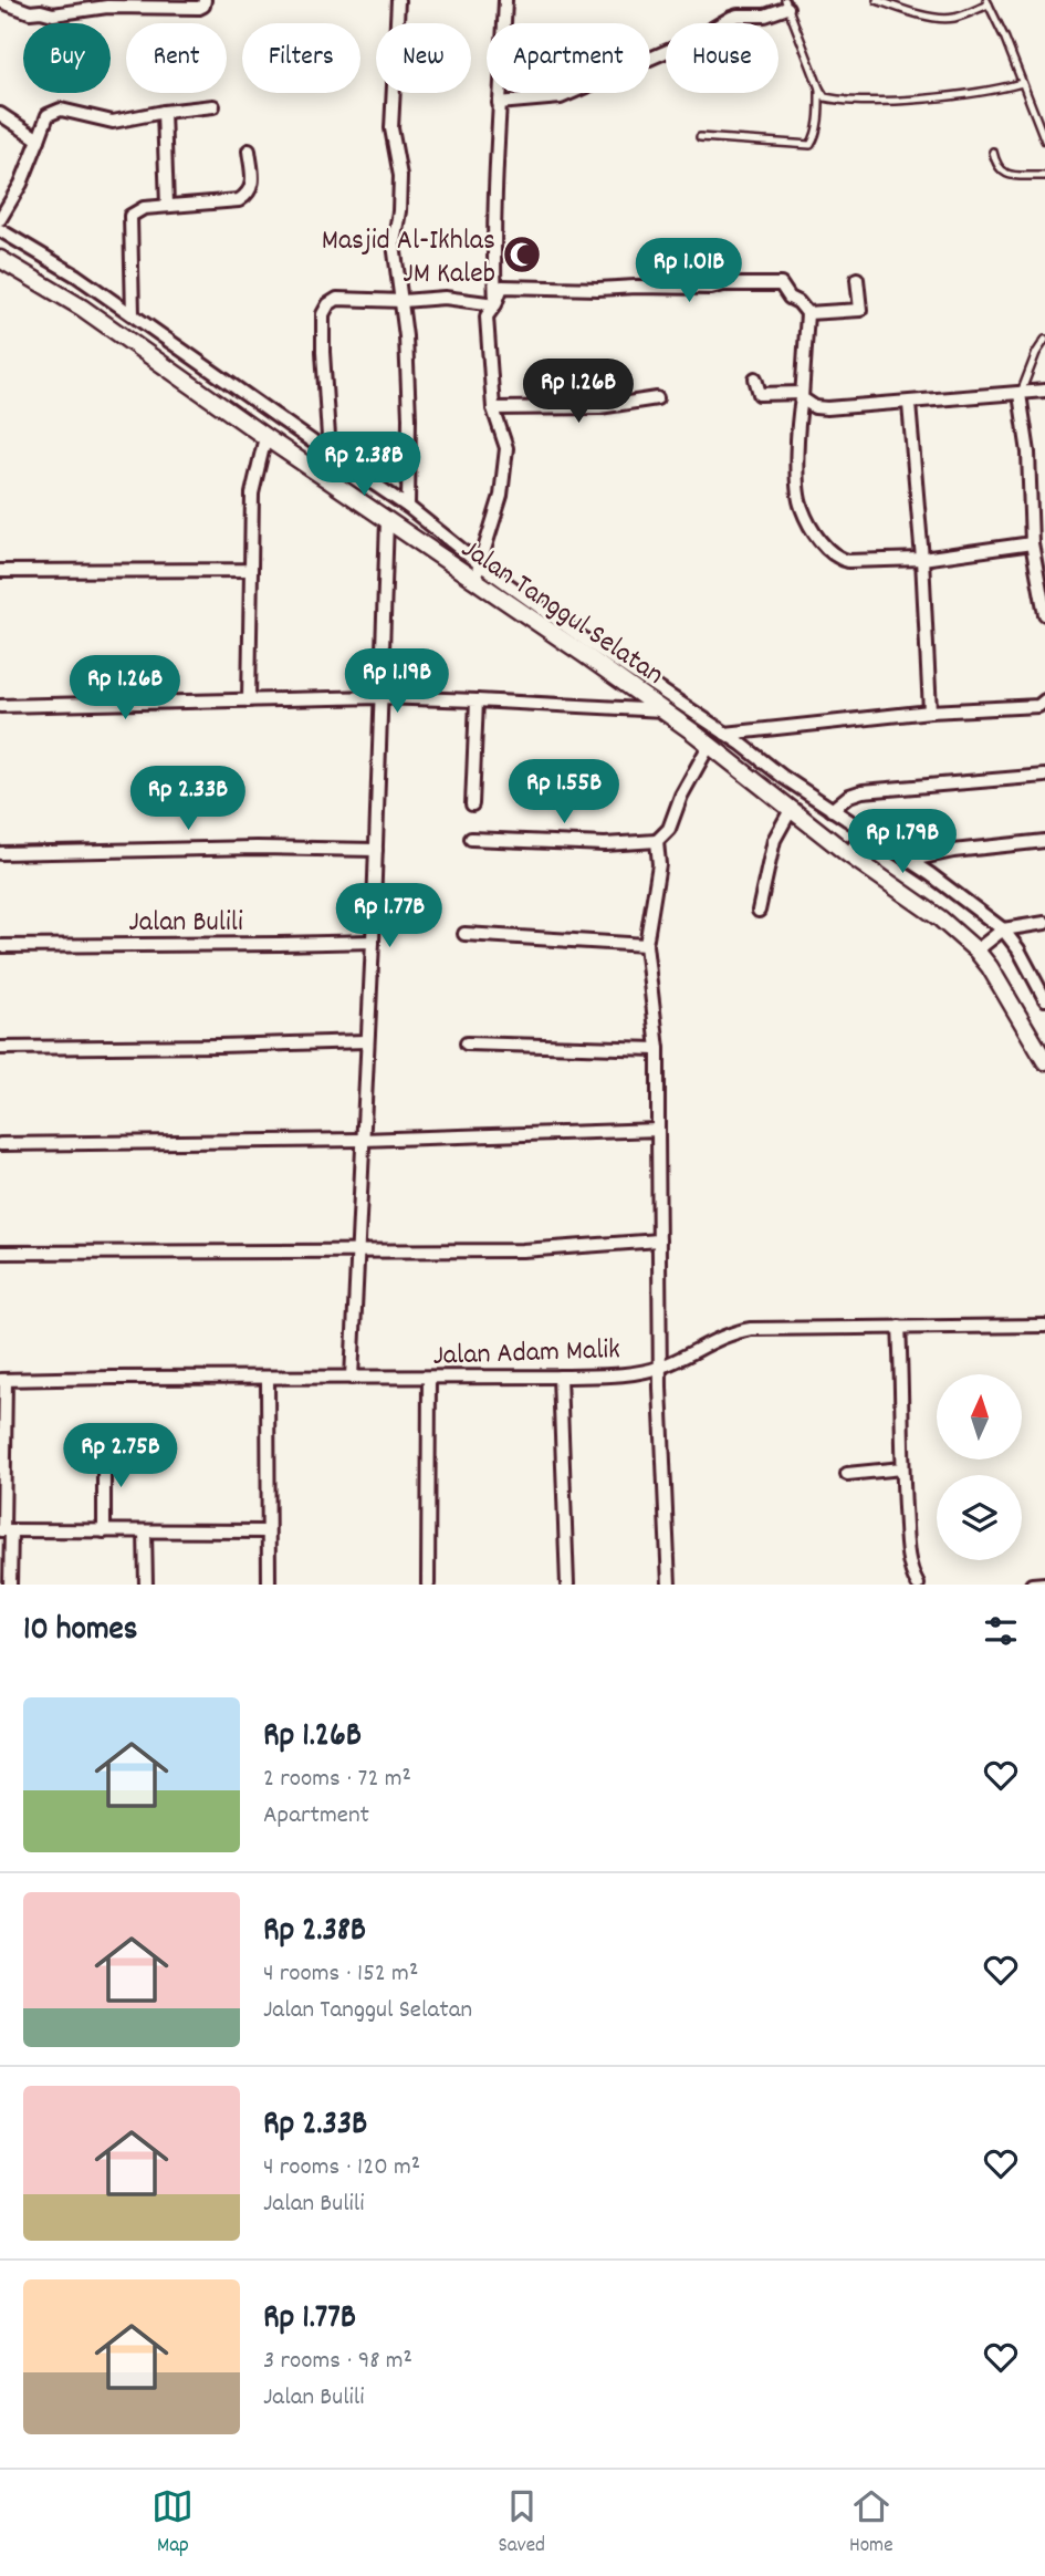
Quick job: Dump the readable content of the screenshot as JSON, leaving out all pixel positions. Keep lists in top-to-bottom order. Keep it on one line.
{"streets":{"street":["Jalan Tanggul Selatan","Jalan Bulili","Jalan Adam Malik"]},"places":{"mosque":["Masjid Al-Ikhlas JM Kaleb"]},"north":"top","page":{"chip":["Buy","Rent","Filters","New","Apartment","House"],"price":["Rp 1.01B","Rp 1.26B","Rp 2.38B","Rp 1.19B","Rp 1.26B","Rp 1.55B","Rp 2.33B","Rp 1.79B","Rp 1.77B","Rp 2.75B"],"heading":"10 homes","list":[{"name":"Rp 1.26B","note":"2 rooms · 72 m² · Apartment"},{"name":"Rp 2.38B","note":"4 rooms · 152 m² · Jalan Tanggul Selatan"},{"name":"Rp 2.33B","note":"4 rooms · 120 m² · Jalan Bulili"},{"name":"Rp 1.77B","note":"3 rooms · 98 m² · Jalan Bulili"}],"tabs":["Map","Saved","Home"]}}
